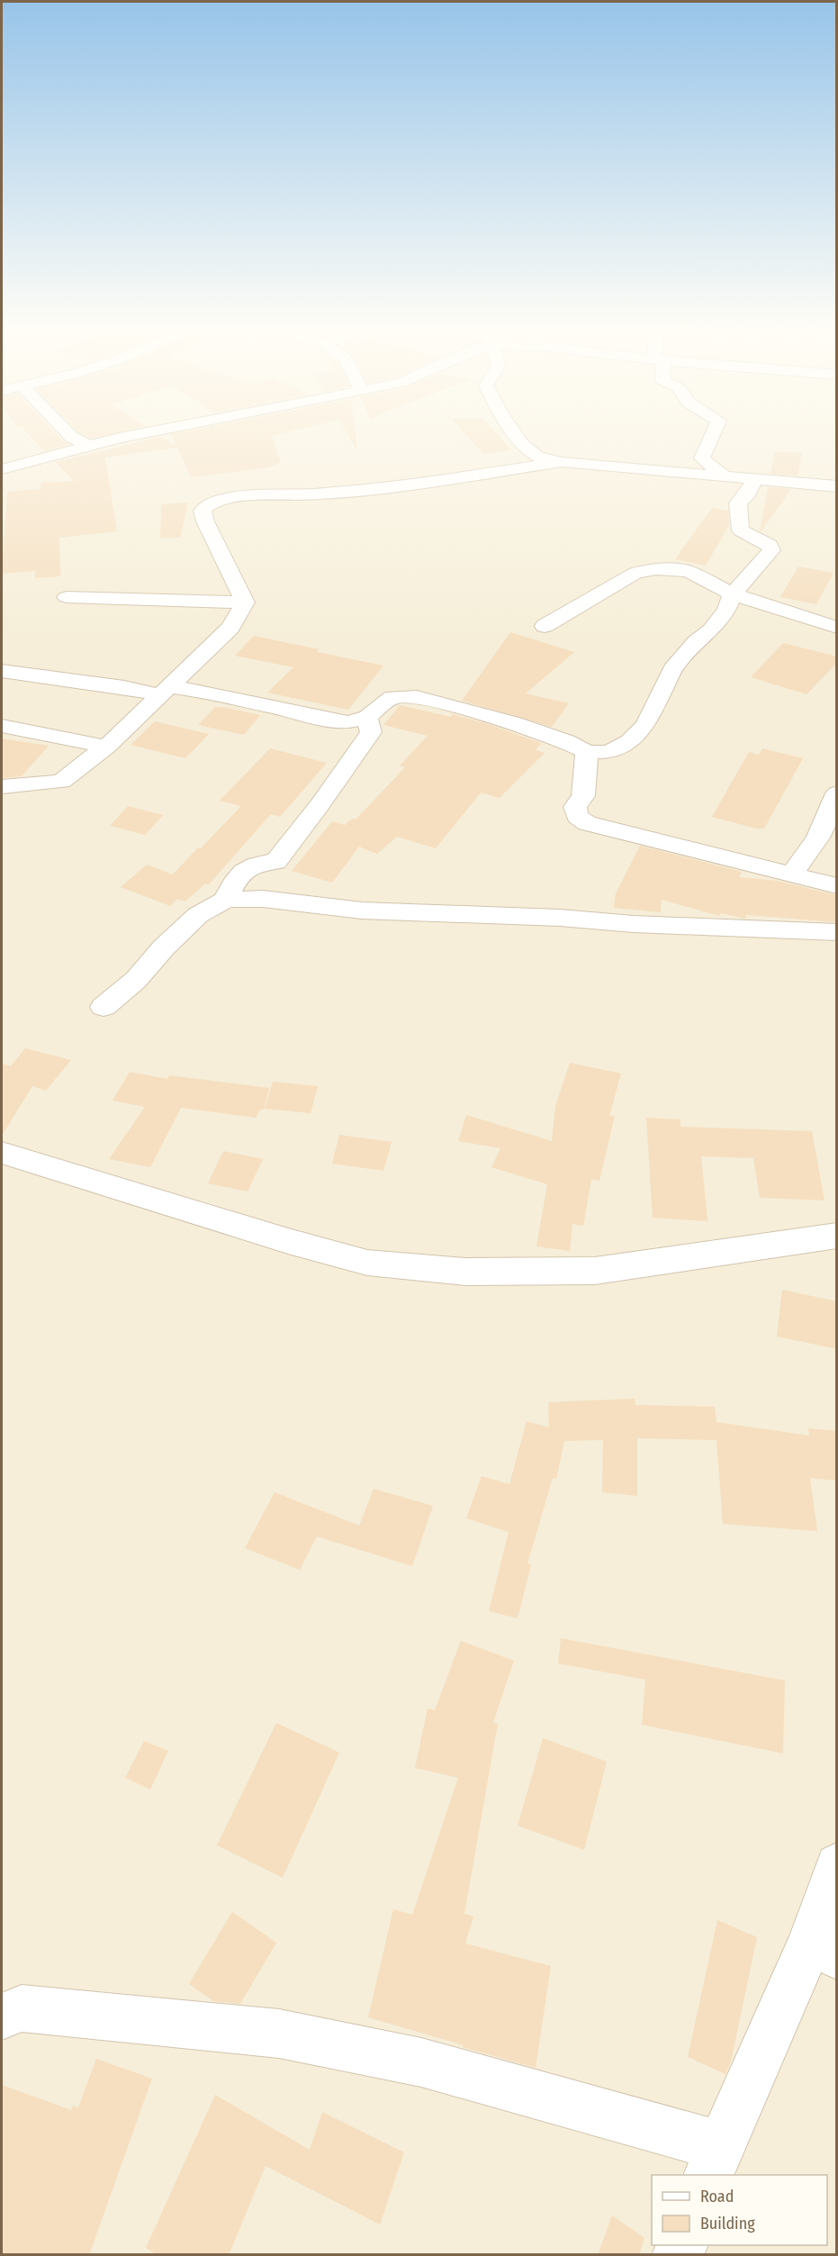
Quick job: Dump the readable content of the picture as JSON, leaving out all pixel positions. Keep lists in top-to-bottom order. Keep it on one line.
{"legend":["Road","Building"]}
